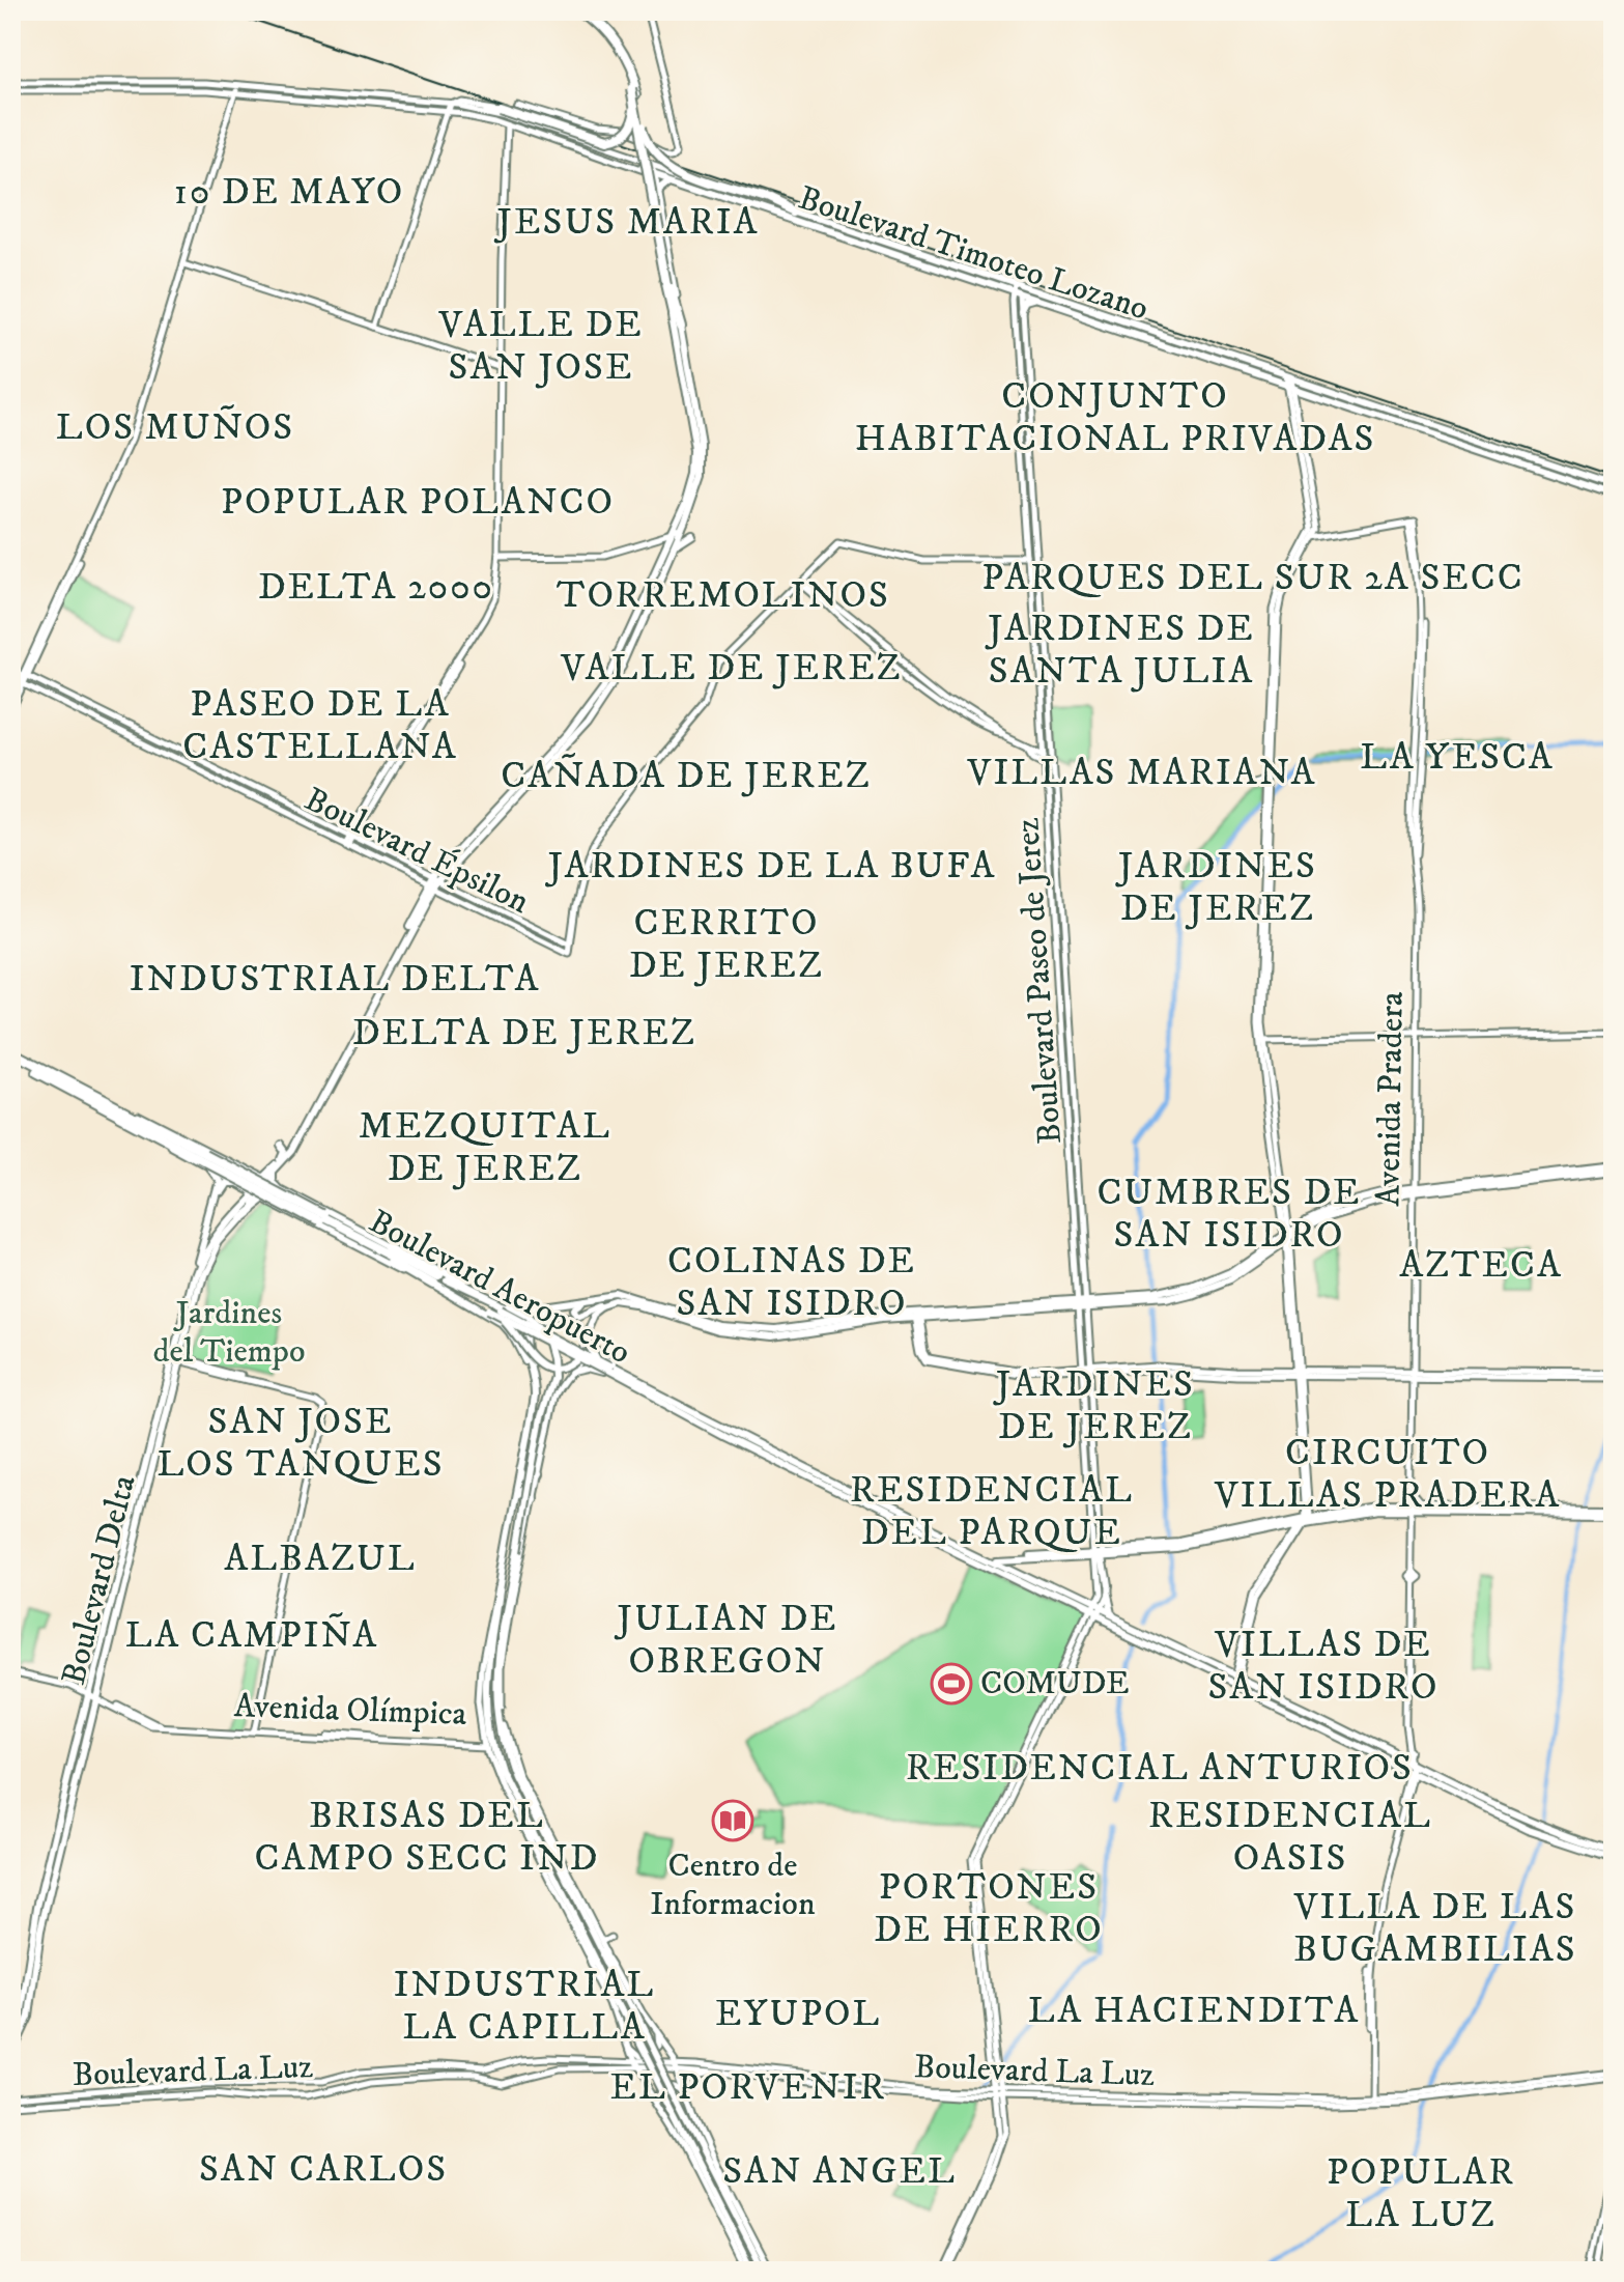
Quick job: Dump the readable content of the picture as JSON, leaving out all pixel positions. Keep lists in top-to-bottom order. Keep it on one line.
{"streets":{"highway":["Boulevard Aeropuerto"],"main road":["Boulevard Timoteo Lozano","Boulevard Delta"],"street":["Boulevard Épsilon","Boulevard Paseo de Jerez","Avenida Pradera","Avenida Olímpica","Boulevard La Luz"]},"crossings":[["Boulevard Timoteo Lozano","Boulevard Paseo de Jerez"],["Boulevard Timoteo Lozano","Boulevard Delta"],["Boulevard Épsilon","Boulevard Delta"],["Avenida Pradera","Boulevard La Luz"],["Boulevard Aeropuerto","Boulevard Delta"],["Boulevard Delta","Avenida Olímpica"]],"districts":["10 DE MAYO","JESUS MARIA","VALLE DE SAN JOSE","CONJUNTO HABITACIONAL PRIVADAS","LOS MUÑOS","POPULAR POLANCO","PARQUES DEL SUR 2A SECC","DELTA 2000","TORREMOLINOS","JARDINES DE SANTA JULIA","VALLE DE JEREZ","PASEO DE LA CASTELLANA","LA YESCA","VILLAS MARIANA","CAÑADA DE JEREZ","JARDINES DE LA BUFA","JARDINES DE JEREZ","CERRITO DE JEREZ","INDUSTRIAL DELTA","DELTA DE JEREZ","MEZQUITAL DE JEREZ","CUMBRES DE SAN ISIDRO","COLINAS DE SAN ISIDRO","AZTECA","JARDINES DE JEREZ","SAN JOSE LOS TANQUES","CIRCUITO VILLAS PRADERA","RESIDENCIAL DEL PARQUE","ALBAZUL","JULIAN DE OBREGON","LA CAMPIÑA","VILLAS DE SAN ISIDRO","RESIDENCIAL ANTURIOS","BRISAS DEL CAMPO SECC IND","RESIDENCIAL OASIS","PORTONES DE HIERRO","VILLA DE LAS BUGAMBILIAS","INDUSTRIAL LA CAPILLA","LA HACIENDITA","EYUPOL","EL PORVENIR","SAN CARLOS","SAN ANGEL","POPULAR LA LUZ"],"parks":["Jardines del Tiempo"],"places":{"sports":["COMUDE"],"library":["Centro de Informacion"]}}
